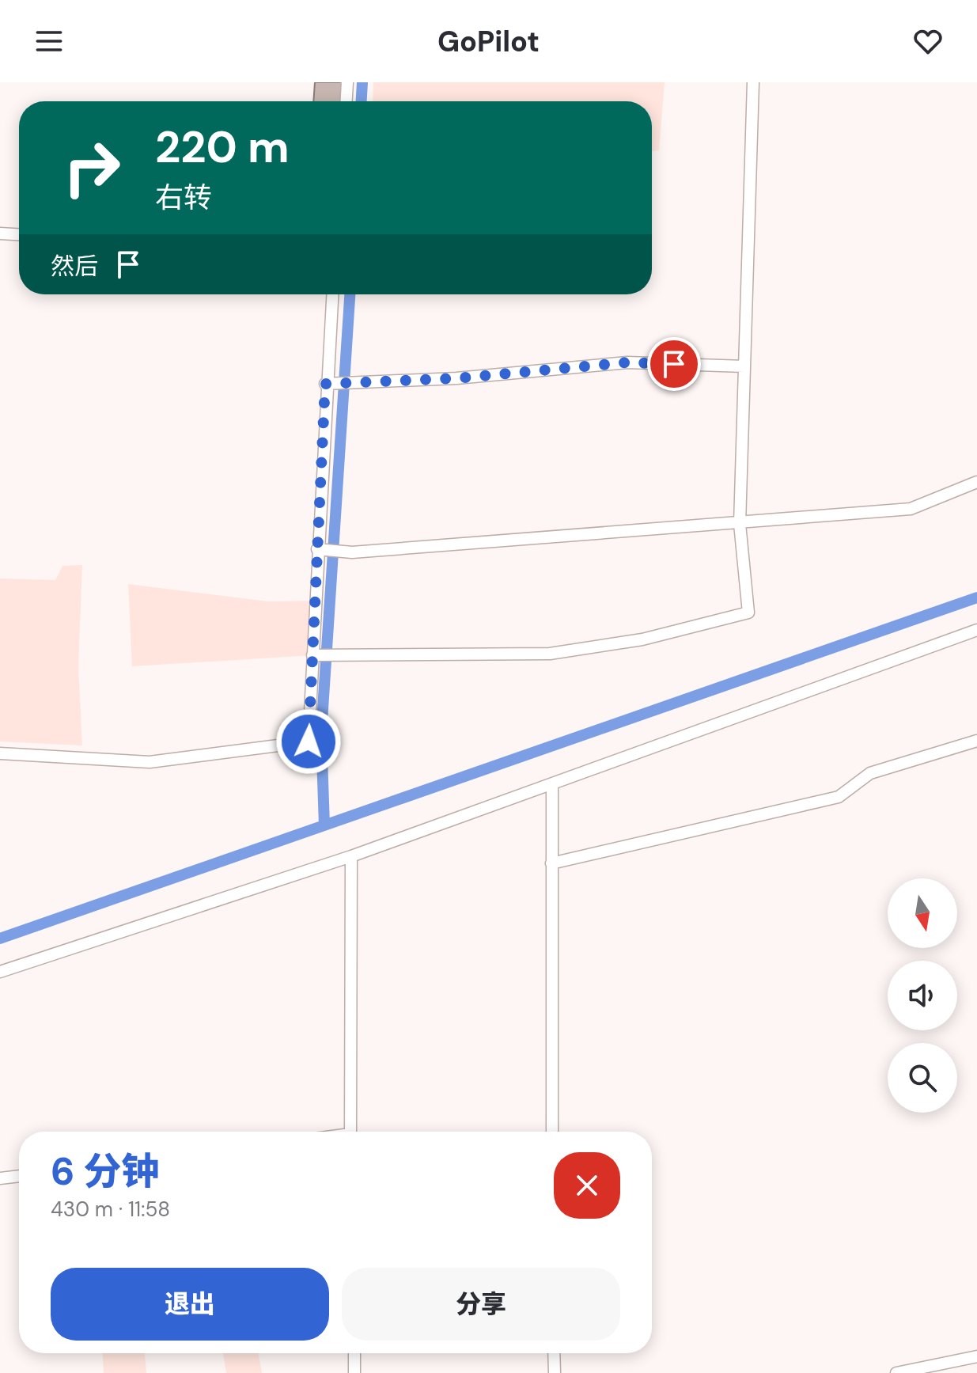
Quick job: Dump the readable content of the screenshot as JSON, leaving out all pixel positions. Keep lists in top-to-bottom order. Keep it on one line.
{"north":"bottom","page":{"header":"GoPilot","turn":["220 m","右转"],"then":"然后","heading":["6 分钟","430 m · 11:58"],"buttons":["退出","分享"]}}
